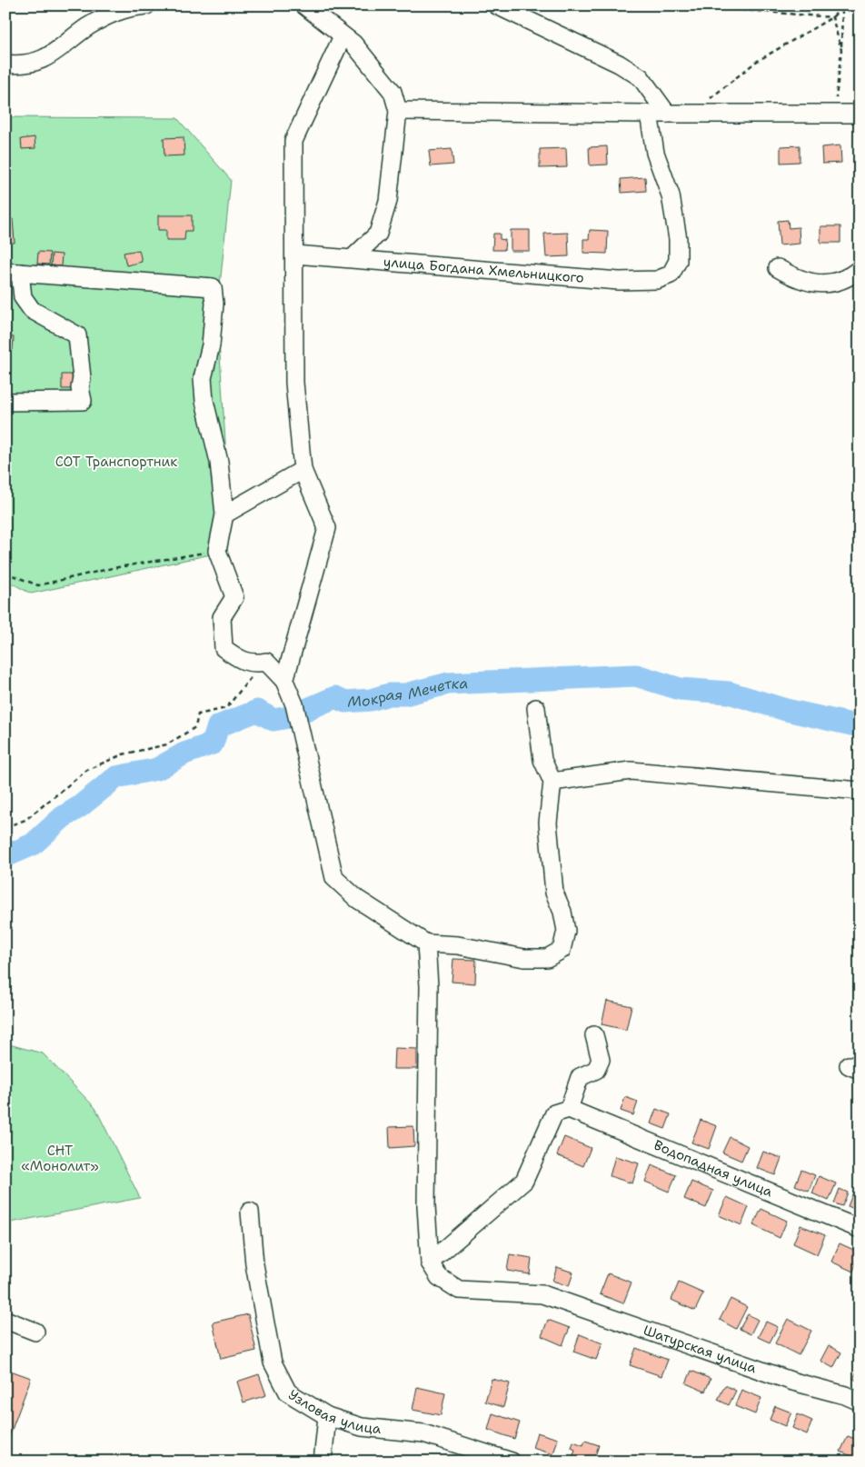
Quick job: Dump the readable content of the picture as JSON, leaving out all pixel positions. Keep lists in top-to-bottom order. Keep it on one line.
{"streets":{"street":["улица Богдана Хмельницкого","Водопадная улица","Шатурская улица","Узловая улица"]},"water":["Мокрая Мечетка"],"parks":["СОТ Транспортник","СНТ «Монолит»"]}
